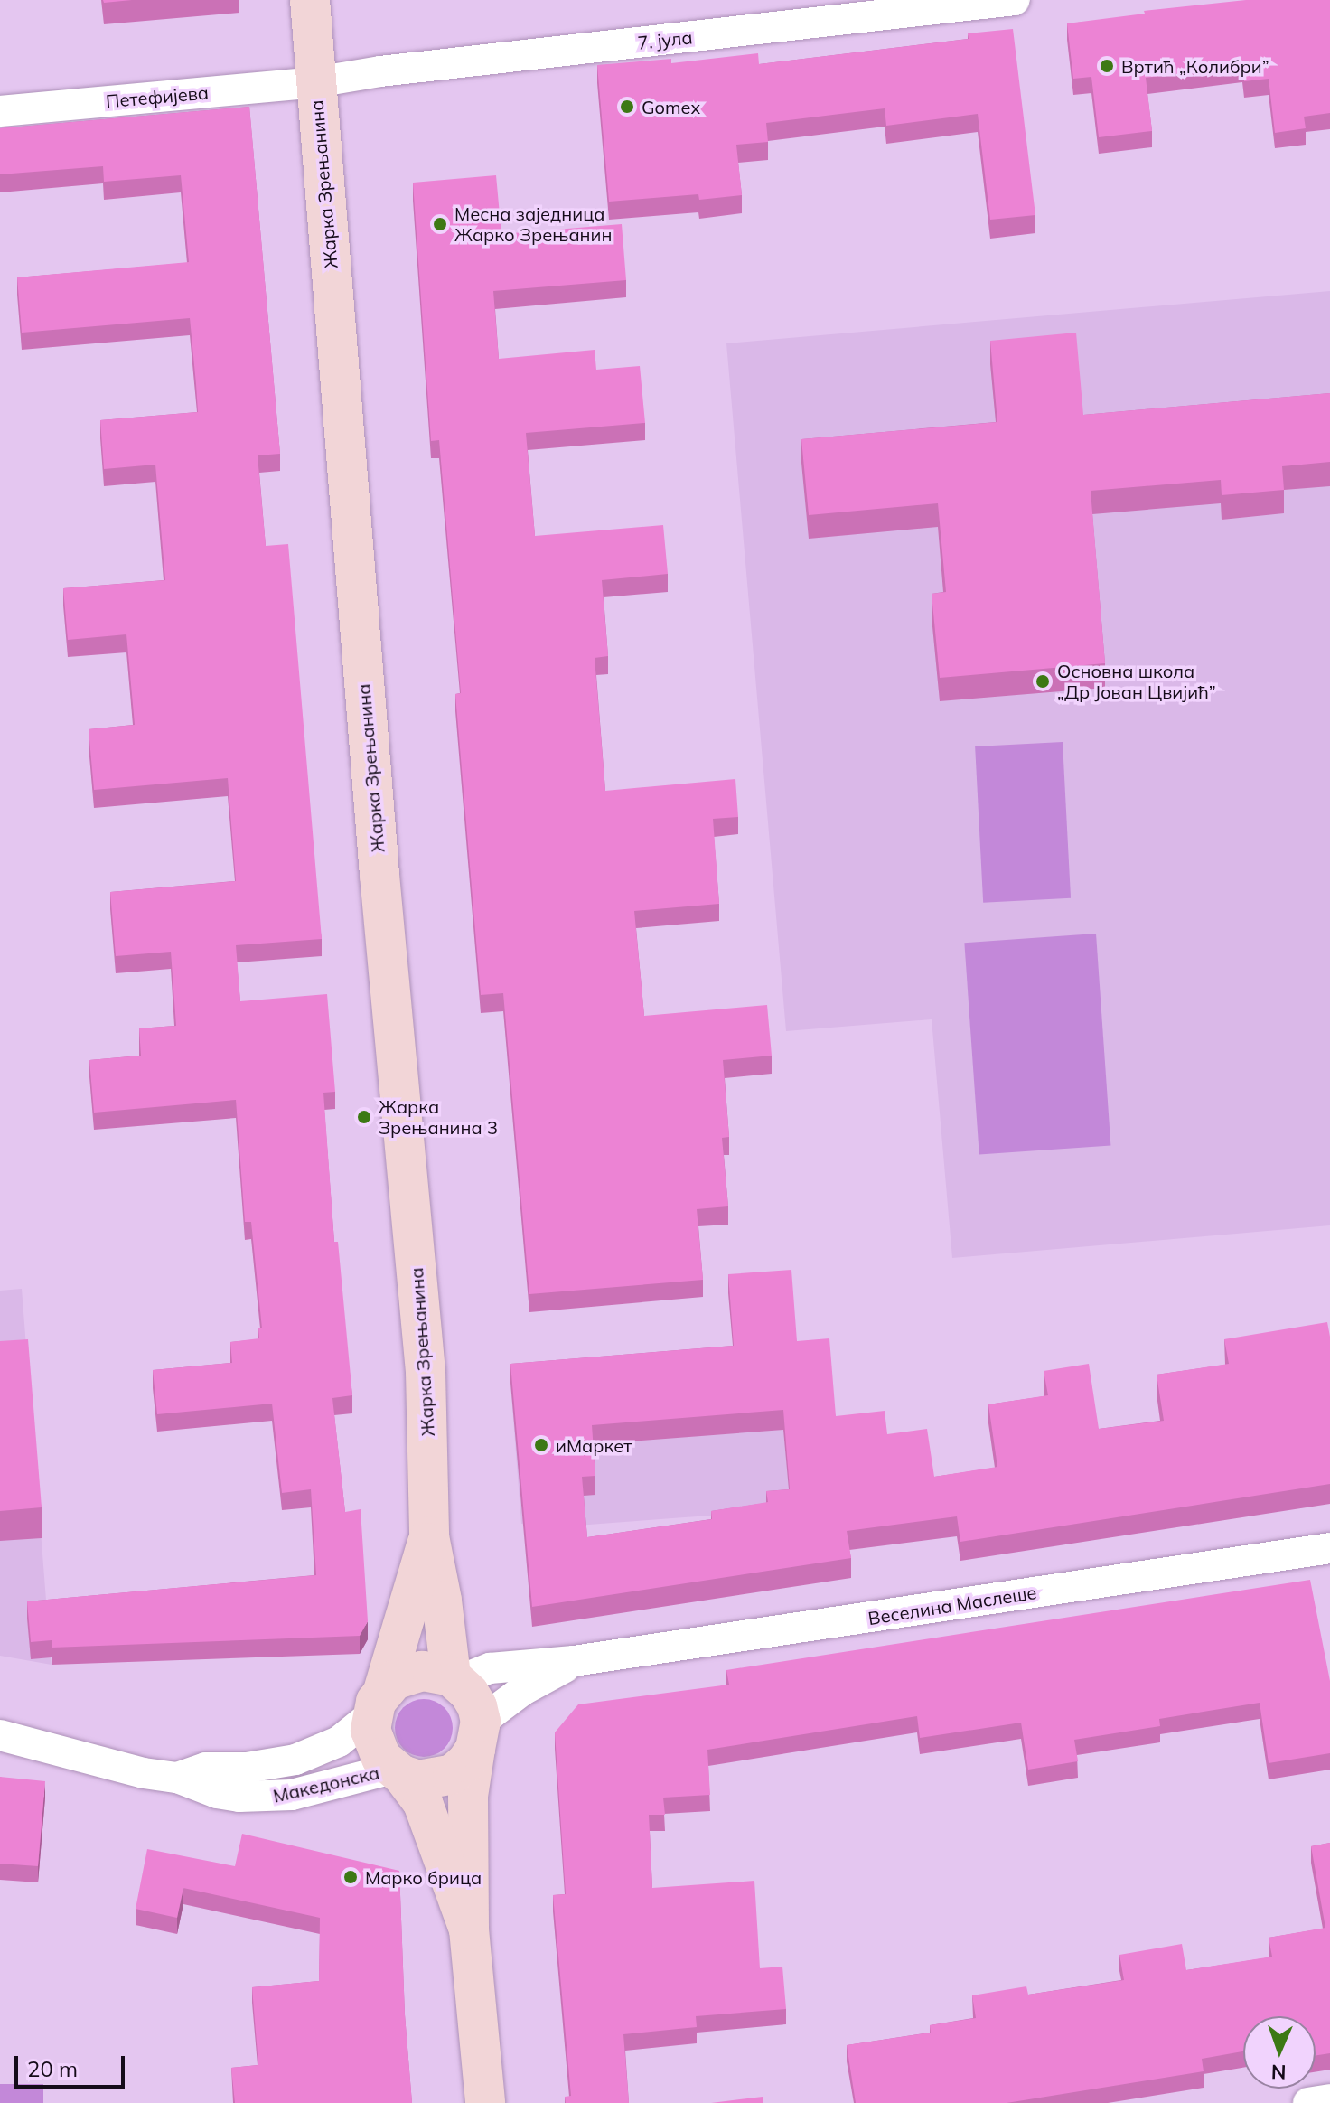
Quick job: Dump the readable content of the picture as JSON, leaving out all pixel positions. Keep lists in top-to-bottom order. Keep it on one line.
{"streets":{"main road":["Жарка Зрењанина"],"street":["7. јула","Петефијева","Веселина Маслеше","Македонска"]},"crossings":[["7. јула","Петефијева"],["7. јула","Жарка Зрењанина"],["Петефијева","Жарка Зрењанина"],["Жарка Зрењанина","Веселина Маслеше"],["Жарка Зрењанина","Македонска"],["Веселина Маслеше","Македонска"]],"places":["Вртић „Колибри”","Gomex","Месна заједница Жарко Зрењанин","Основна школа „Др Јован Цвијић”","Жарка Зрењанина 3","иМаркет","Марко брица"],"scale_bar":"20 m","north":"bottom"}
